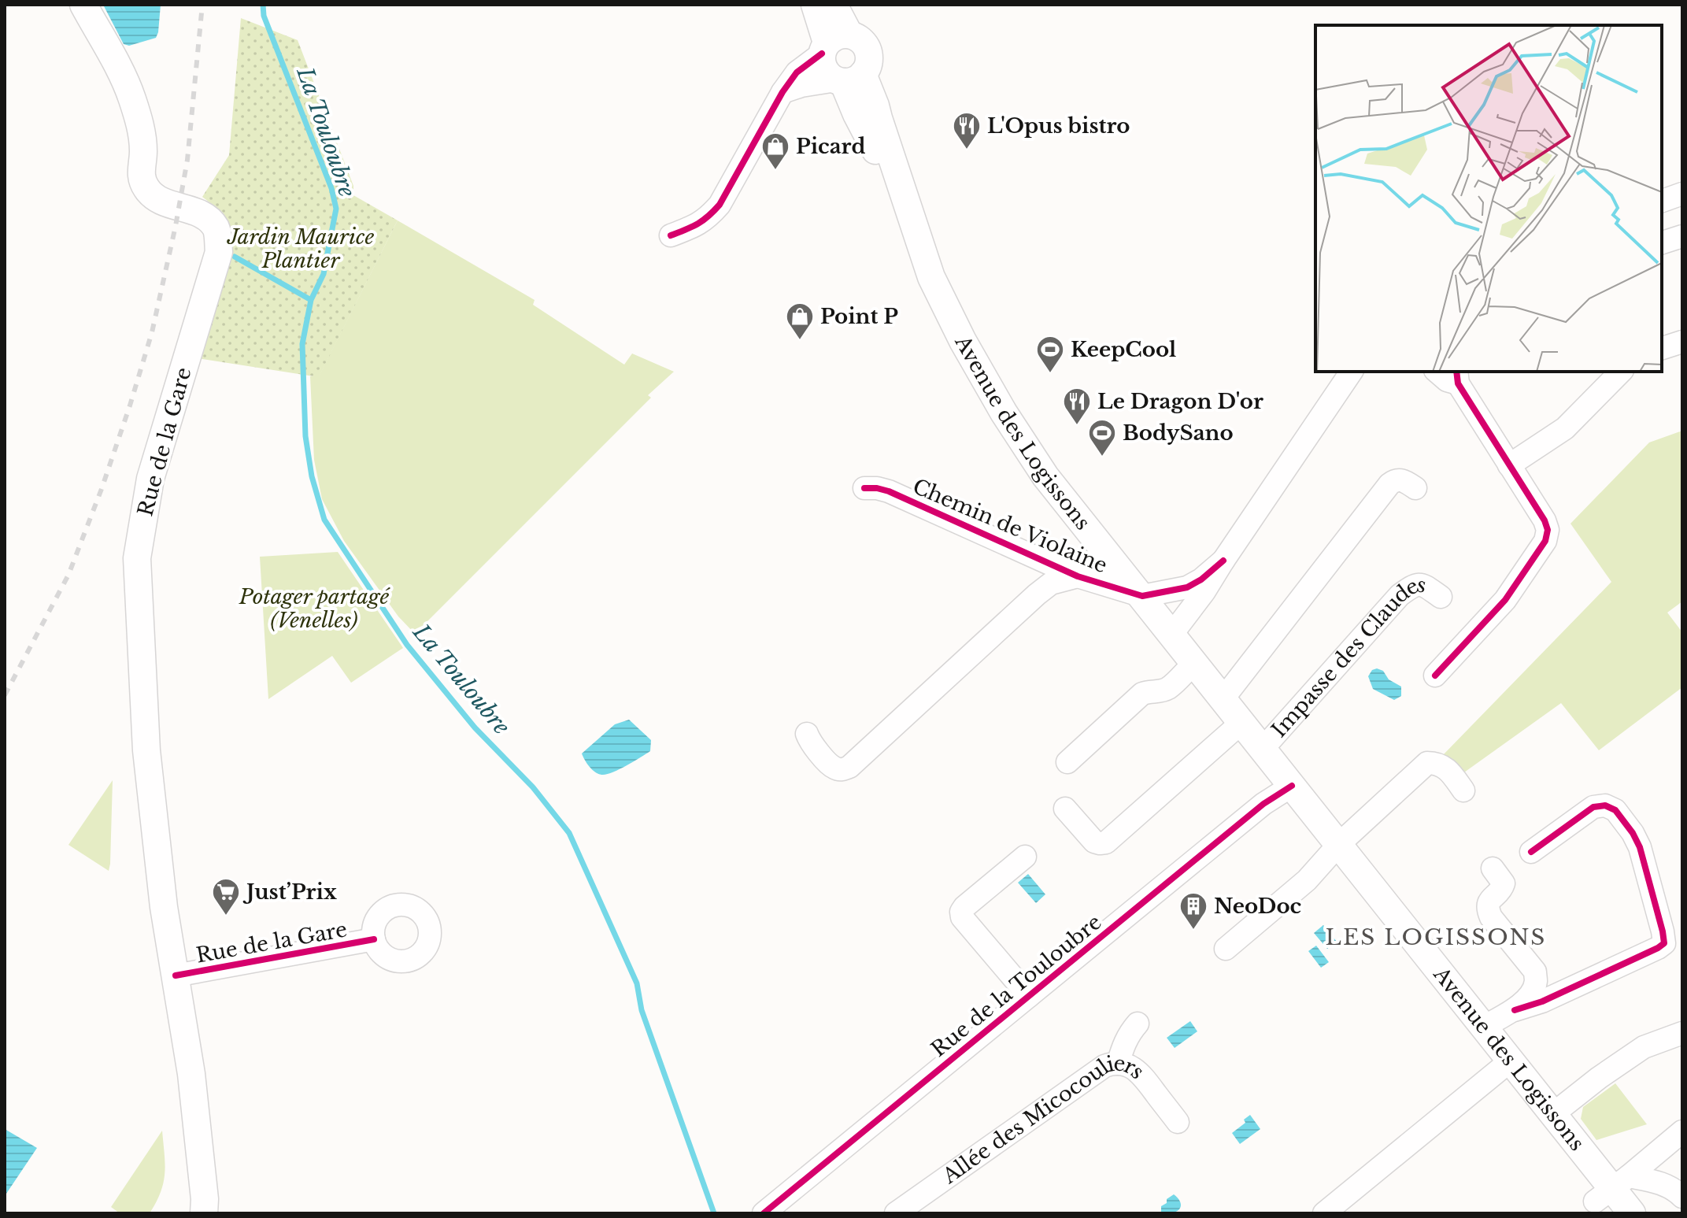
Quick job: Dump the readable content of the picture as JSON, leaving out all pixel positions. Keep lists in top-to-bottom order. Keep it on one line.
{"streets":{"main road":["Avenue des Logissons","Rue de la Gare"],"street":["Chemin de Violaine","Impasse des Claudes","Rue de la Touloubre","Allée des Micocouliers"]},"crossings":[["Avenue des Logissons","Chemin de Violaine"],["Avenue des Logissons","Impasse des Claudes"],["Avenue des Logissons","Rue de la Touloubre"]],"districts":["LES LOGISSONS"],"water":["La Touloubre"],"parks":["Jardin Maurice Plantier","Potager partagé (Venelles)"],"places":{"restaurant":["L'Opus bistro","Le Dragon D'or"],"shop":["Picard","Point P"],"sports":["KeepCool","BodySano"],"supermarket":["Just’Prix"],"building":["NeoDoc"]}}
